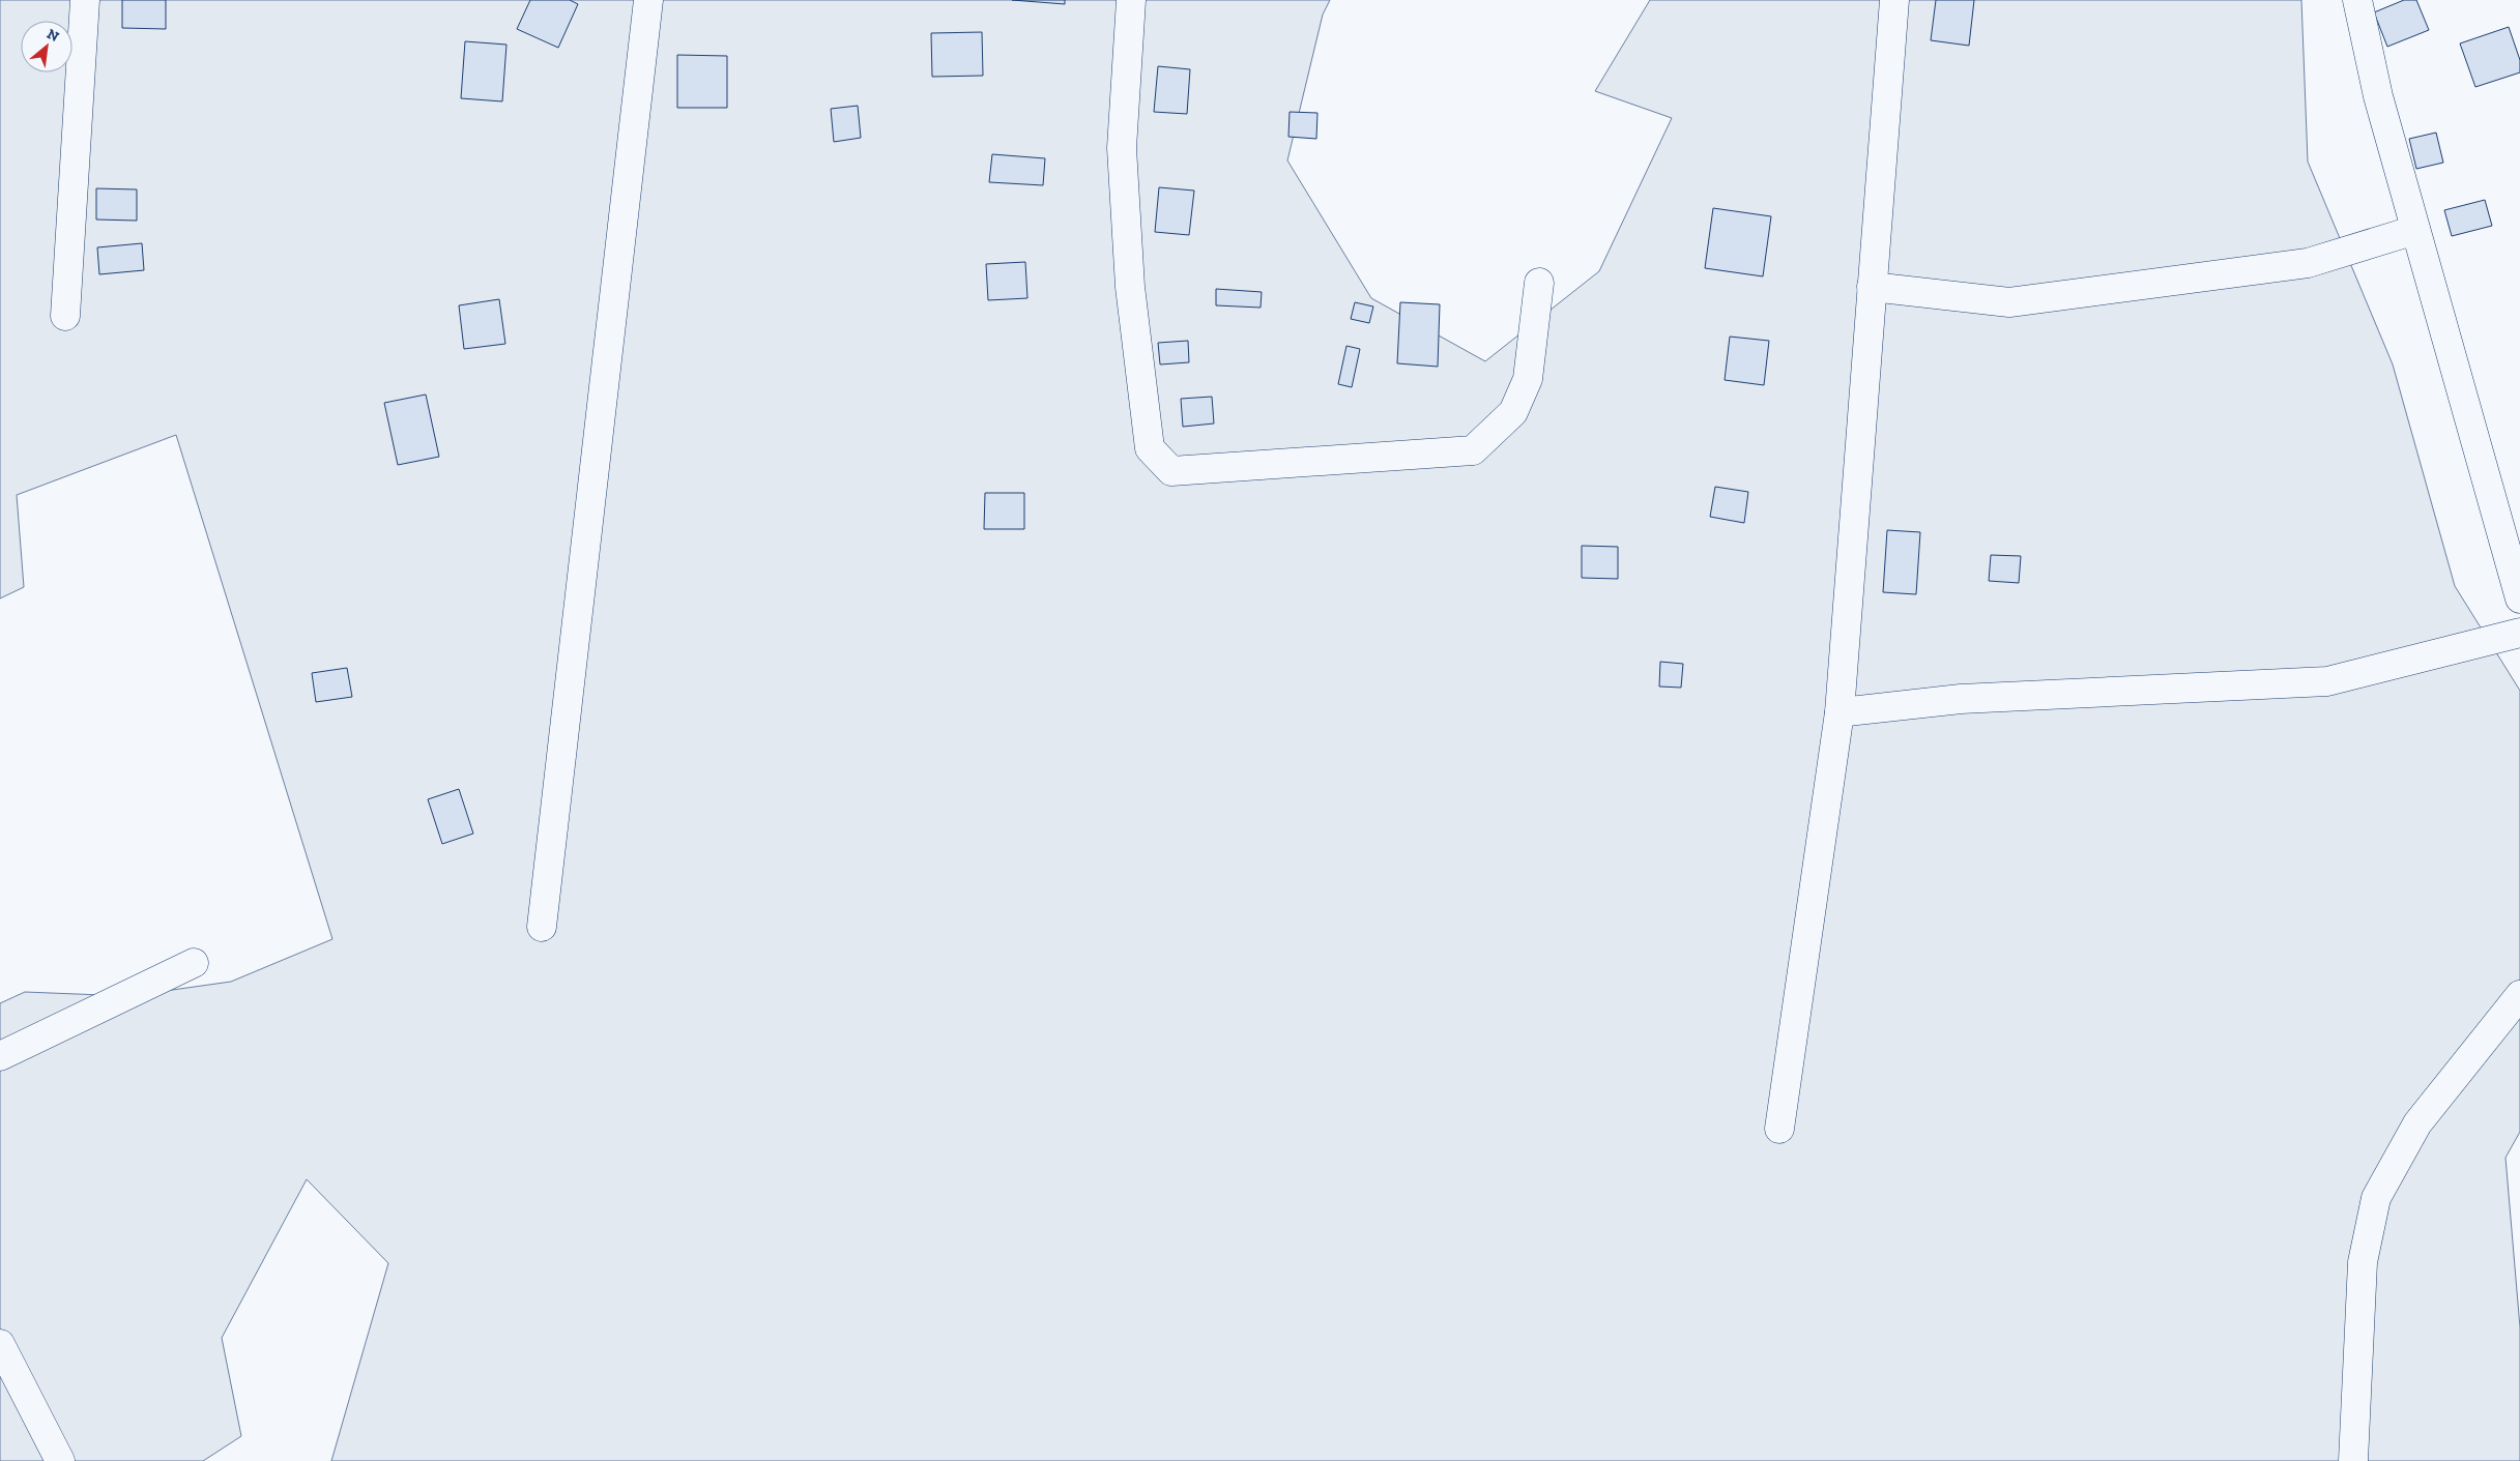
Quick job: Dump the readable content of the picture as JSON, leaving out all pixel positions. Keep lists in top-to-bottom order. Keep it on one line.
{"north":"top right"}
